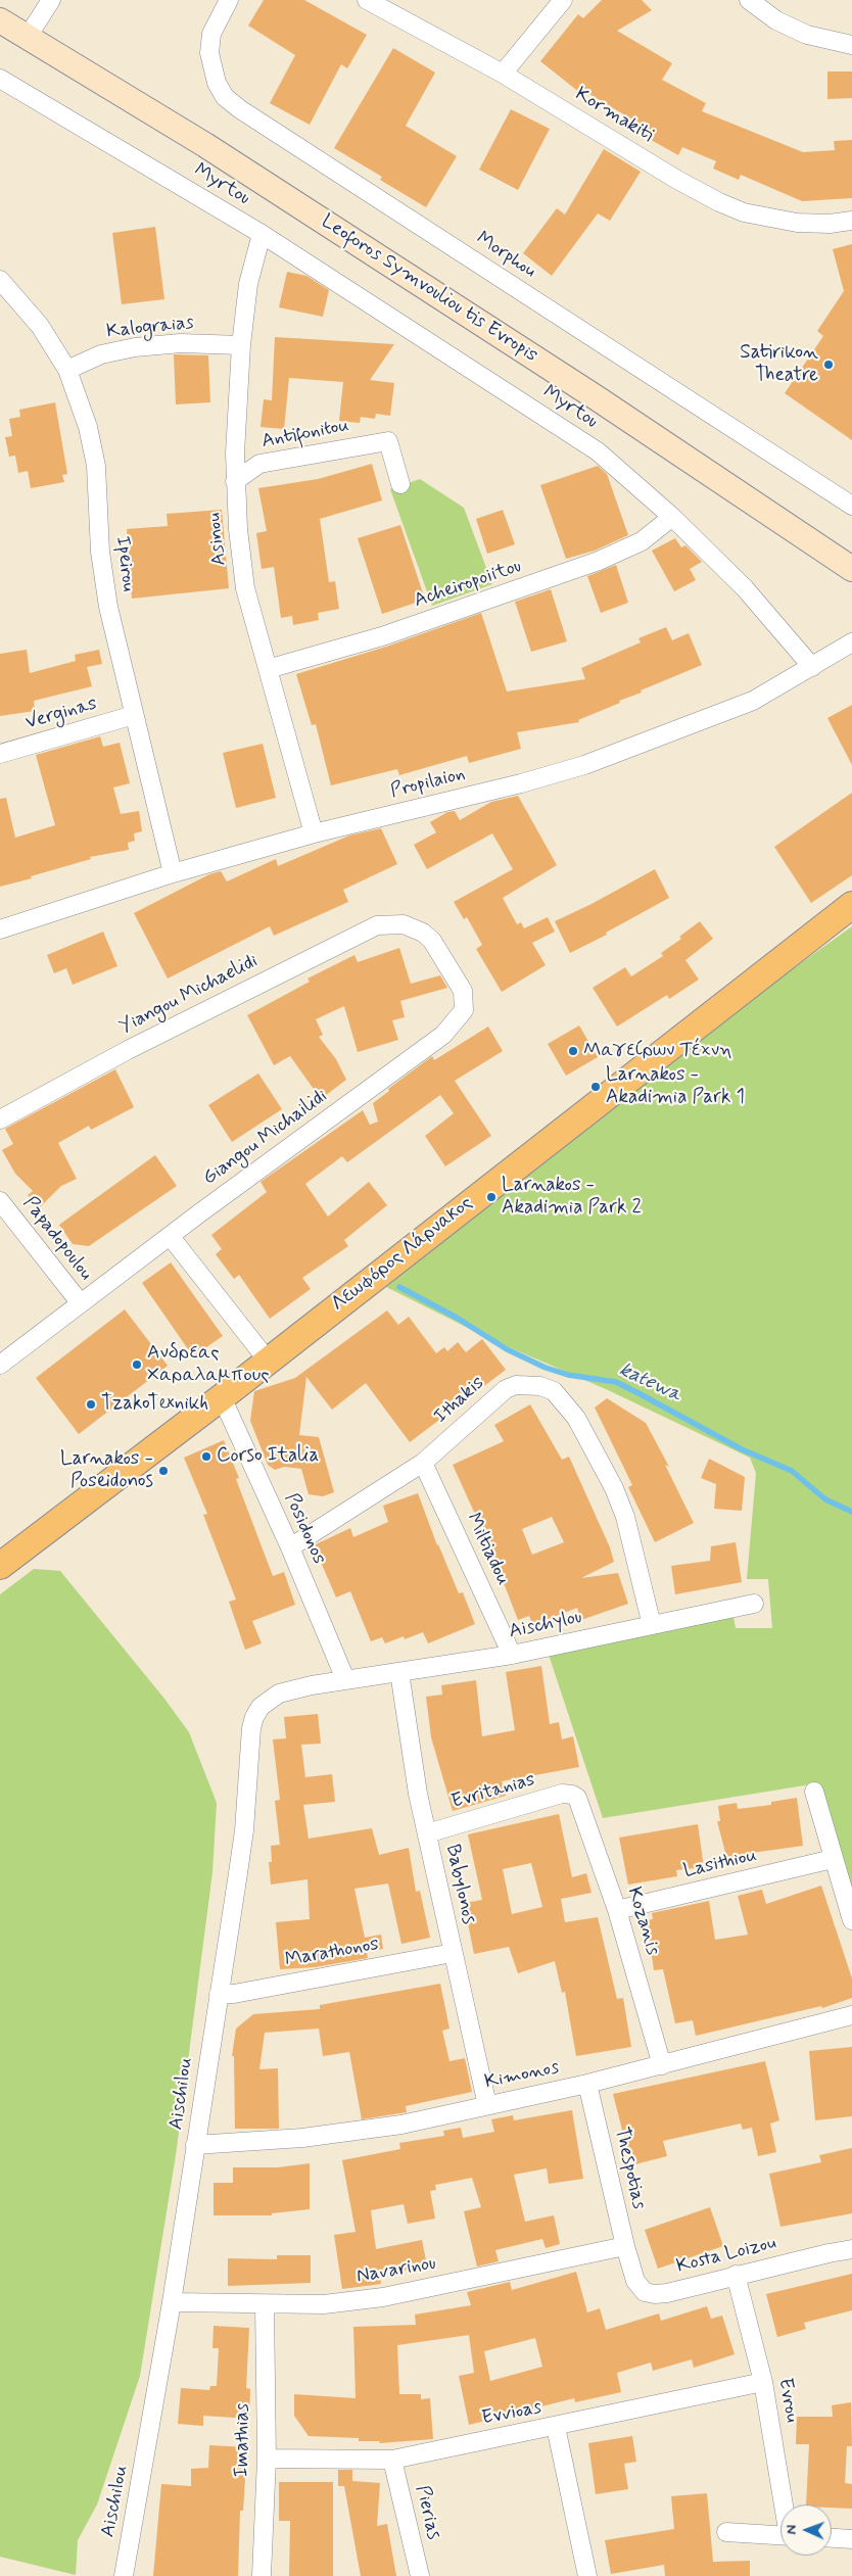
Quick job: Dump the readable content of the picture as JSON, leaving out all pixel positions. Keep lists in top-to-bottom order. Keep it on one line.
{"streets":{"main road":["Λεωφόρος Λάρνακος"],"street":["Kormakiti","Myrtou","Morphou","Leoforos Symvouliou tis Evropis","Kalograias","Antifonitou","Asinou","Ipeirou","Acheiropoiitou","Verginas","Propilaion","Yiangou Michaelidi","Giangou Michailidi","Papadopoulou","Ithakis","Posidonos","Miltiadou","Aischylou","Evritanias","Lasithiou","Babylonos","Kozanis","Marathonos","Kimonos","Aischilou","Thespotias","Kosta Loizou","Navarinou","Evrou","Evvioas","Imathias","Pierias"]},"crossings":[["Myrtou","Asinou"],["Myrtou","Acheiropoiitou"],["Myrtou","Propilaion"],["Kalograias","Asinou"],["Kalograias","Ipeirou"],["Antifonitou","Asinou"],["Asinou","Acheiropoiitou"],["Asinou","Propilaion"],["Ipeirou","Verginas"],["Ipeirou","Propilaion"],["Yiangou Michaelidi","Giangou Michailidi"],["Giangou Michailidi","Papadopoulou"],["Λεωφόρος Λάρνακος","Posidonos"],["Ithakis","Posidonos"],["Ithakis","Miltiadou"],["Ithakis","Aischylou"],["Posidonos","Aischylou"],["Posidonos","Aischilou"],["Miltiadou","Aischylou"],["Aischylou","Babylonos"],["Aischylou","Aischilou"],["Evritanias","Babylonos"],["Evritanias","Kozanis"],["Lasithiou","Kozanis"],["Babylonos","Marathonos"],["Babylonos","Kimonos"],["Kozanis","Kimonos"],["Marathonos","Aischilou"],["Kimonos","Aischilou"],["Kimonos","Thespotias"],["Aischilou","Navarinou"],["Thespotias","Kosta Loizou"],["Thespotias","Navarinou"],["Kosta Loizou","Navarinou"],["Kosta Loizou","Evrou"],["Navarinou","Imathias"],["Evrou","Evvioas"],["Evvioas","Imathias"],["Evvioas","Pierias"]],"water":["katewa"],"places":["Satirikon Theatre","Μαγείρων Τέχνη","Larnakos - Akadimia Park 1","Larnakos - Akadimia Park 2","Ανδρεας Χαραλαμπους","TzakoTexnikh","Corso Italia","Larnakos - Poseidonos"],"north":"left"}
